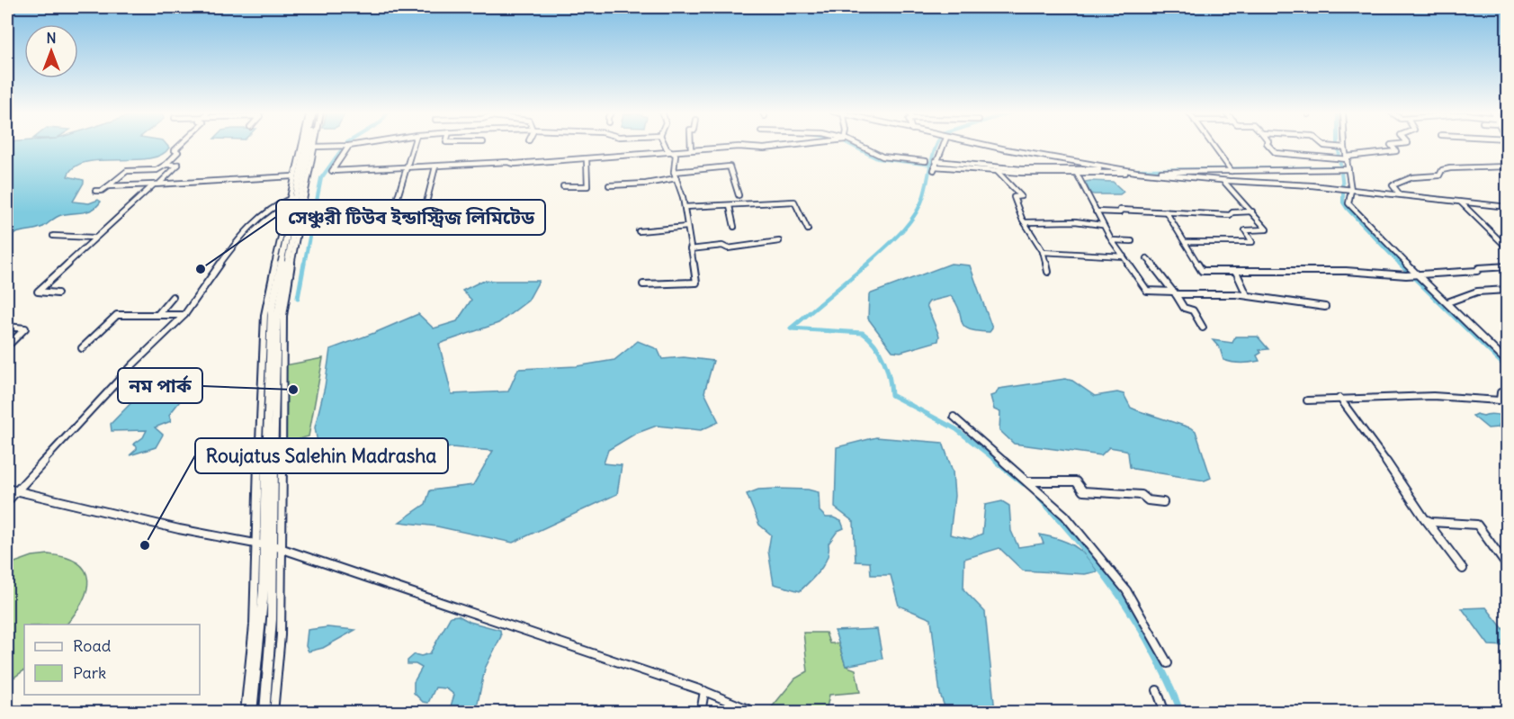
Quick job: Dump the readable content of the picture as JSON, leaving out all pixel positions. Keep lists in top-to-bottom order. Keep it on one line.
{"places":["সেঞ্চুরী টিউব ইন্ডাস্ট্রিজ লিমিটেড","নম পার্ক","Roujatus Salehin Madrasha"],"legend":["Road","Park"],"north":"top"}
